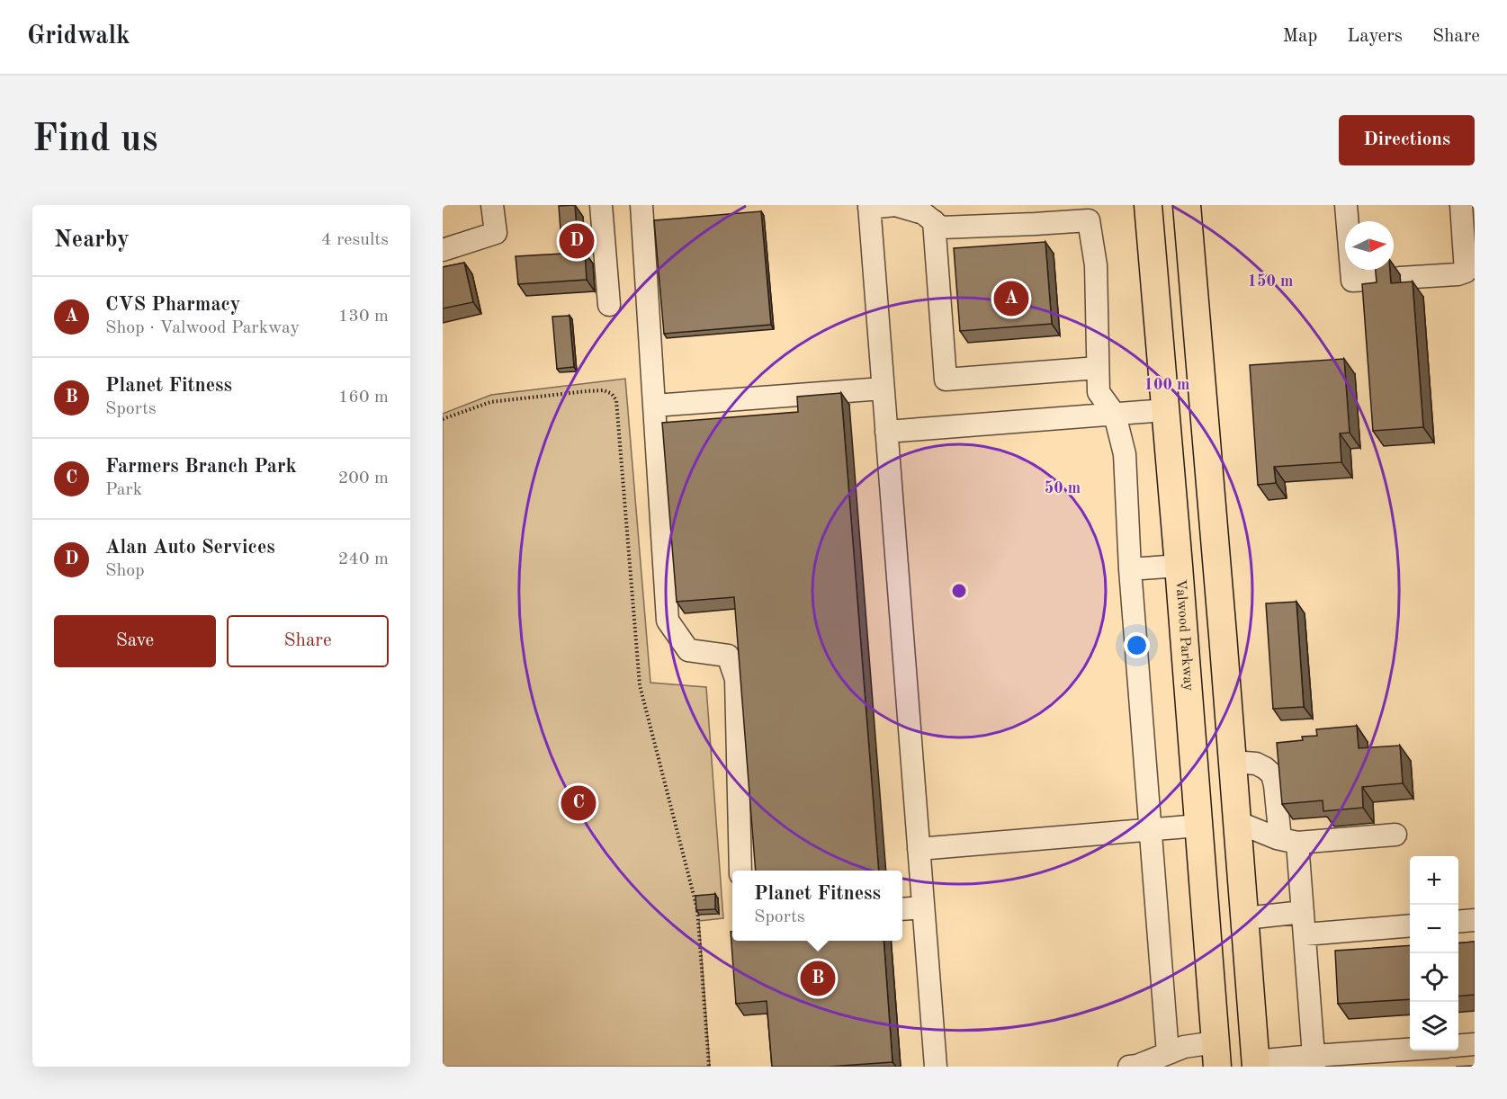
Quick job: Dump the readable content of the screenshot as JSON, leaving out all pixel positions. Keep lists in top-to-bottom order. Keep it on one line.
{"streets":{"main road":["Valwood Parkway"]},"north":"right","page":{"header":"Gridwalk","nav":["Map","Layers","Share"],"buttons":["Directions",["Save","Share"]],"title":"Find us","heading":["Nearby","4 results"],"pins":["D","A","C","B"],"list":[{"mark":"A","name":"CVS Pharmacy","note":"Shop · Valwood Parkway","value":"130 m"},{"mark":"B","name":"Planet Fitness","note":"Sports","value":"160 m"},{"mark":"C","name":"Farmers Branch Park","note":"Park","value":"200 m"},{"mark":"D","name":"Alan Auto Services","note":"Shop","value":"240 m"}],"map_buttons":["+","−"],"popup":["Planet Fitness","Sports"]},"rings":["150 m","100 m","50 m"]}
